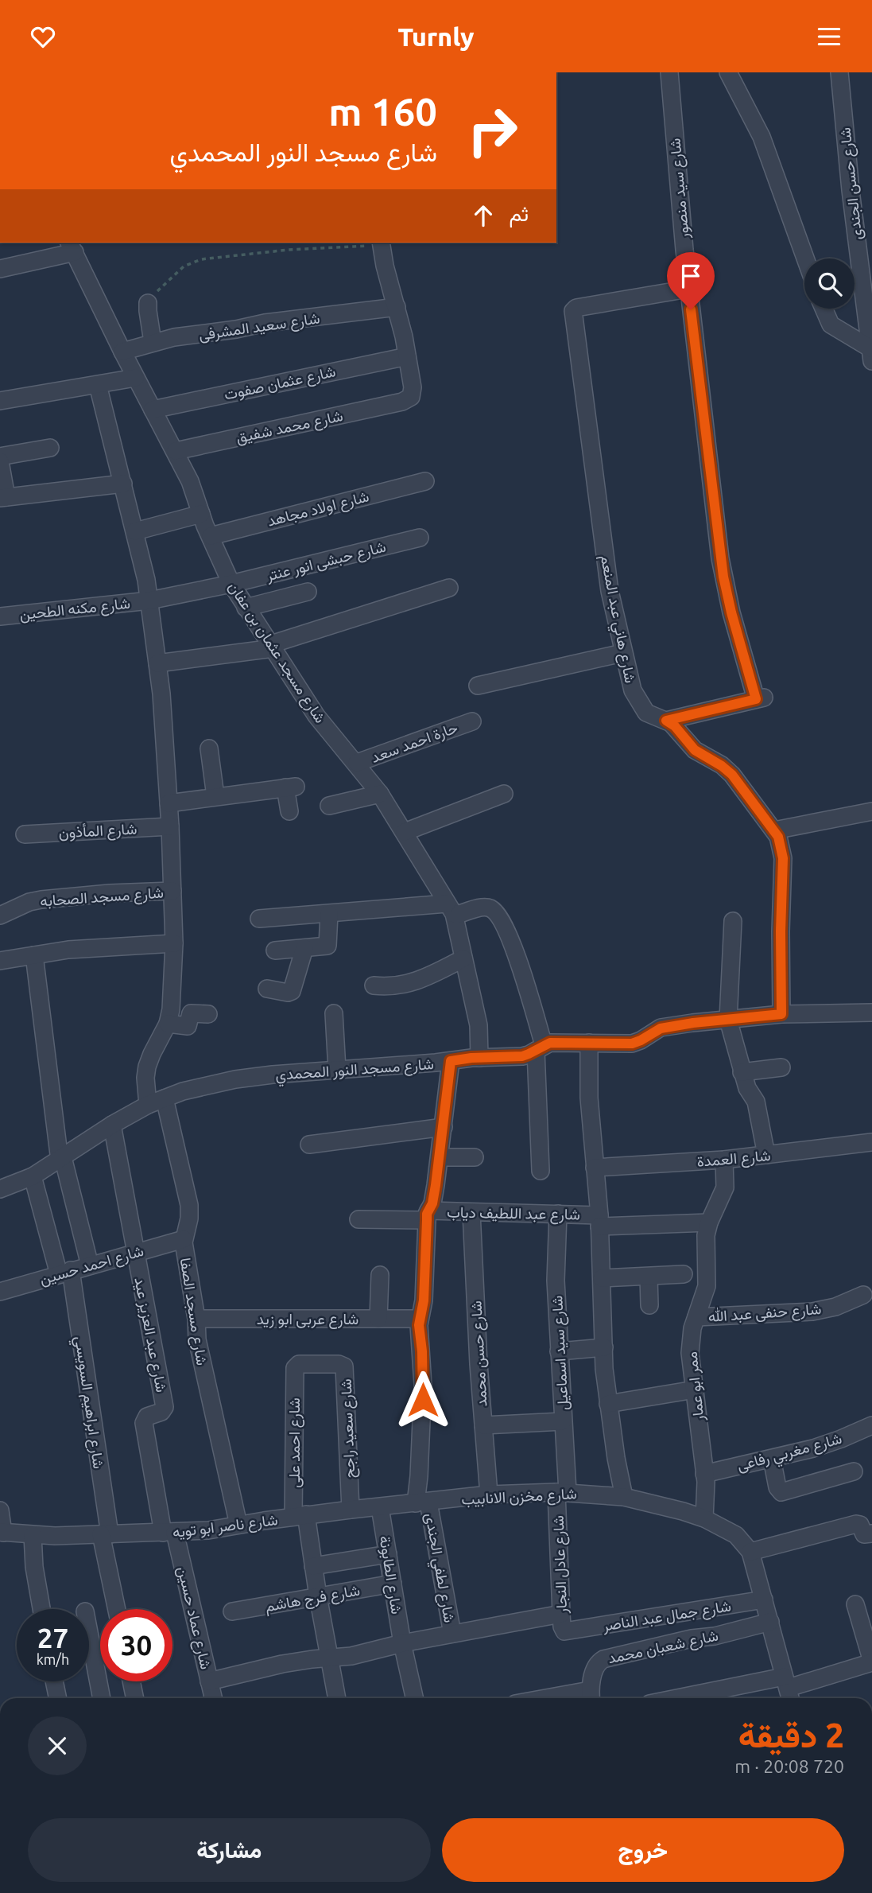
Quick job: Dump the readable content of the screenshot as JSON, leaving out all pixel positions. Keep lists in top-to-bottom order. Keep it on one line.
{"streets":{"street":["شارع حسن الجندى","شارع سيد منصور","شارع سعيد المشرفى","شارع عثمان صفوت","شارع محمد شفيق","شارع اولاد مجاهد","شارع حبشى انور عنتر","شارع مكنه الطحين","شارع هاني عبد المنعم","شارع مسجد عثمان بن عفان","حارة احمد سعد","شارع المأذون","شارع مسجد الصحابه","شارع مسجد النور المحمدي","شارع العمدة","شارع عبد اللطيف دياب","شارع احمد حسين","شارع مسجد الصفا","شارع حنفى عبد الله","شارع عربى ابو زيد","شارع عبد العزيز عيد","شارع سيد اسماعيل","شارع حسن محمد","ممر ابو عمار","شارع ابراهيم السويسي","شارع سعيد راجح","شارع احمد على","شارع مغربي رفاعى","شارع مخزن الانابيب","شارع ناصر ابو تويه","شارع عادل النجار","شارع لطفي الجندى","شارع الطابونة","شارع فرج هاشم","شارع جمال عبد الناصر","شارع عماد حسين","شارع شعبان محمد"]},"crossings":[["شارع سيد منصور","شارع هاني عبد المنعم"],["شارع سعيد المشرفى","شارع مسجد عثمان بن عفان"],["شارع عثمان صفوت","شارع محمد شفيق"],["شارع عثمان صفوت","شارع مسجد عثمان بن عفان"],["شارع محمد شفيق","شارع مسجد عثمان بن عفان"],["شارع اولاد مجاهد","شارع مسجد عثمان بن عفان"],["شارع حبشى انور عنتر","شارع مكنه الطحين"],["شارع حبشى انور عنتر","شارع مسجد عثمان بن عفان"],["شارع هاني عبد المنعم","شارع مسجد النور المحمدي"],["شارع مسجد عثمان بن عفان","حارة احمد سعد"],["شارع مسجد عثمان بن عفان","شارع مسجد النور المحمدي"],["شارع مسجد النور المحمدي","شارع مسجد الصفا"],["شارع مسجد النور المحمدي","شارع عبد العزيز عيد"],["شارع مسجد النور المحمدي","شارع ابراهيم السويسي"],["شارع مسجد النور المحمدي","شارع لطفي الجندى"],["شارع العمدة","ممر ابو عمار"],["شارع عبد اللطيف دياب","شارع سيد اسماعيل"],["شارع عبد اللطيف دياب","شارع حسن محمد"],["شارع عبد اللطيف دياب","ممر ابو عمار"],["شارع عبد اللطيف دياب","شارع لطفي الجندى"],["شارع احمد حسين","شارع مسجد الصفا"],["شارع احمد حسين","شارع عبد العزيز عيد"],["شارع احمد حسين","شارع ابراهيم السويسي"],["شارع مسجد الصفا","شارع عربى ابو زيد"],["شارع مسجد الصفا","شارع ناصر ابو تويه"],["شارع حنفى عبد الله","ممر ابو عمار"],["شارع عربى ابو زيد","شارع لطفي الجندى"],["شارع عبد العزيز عيد","شارع ناصر ابو تويه"],["شارع عبد العزيز عيد","شارع عماد حسين"],["شارع سيد اسماعيل","شارع مخزن الانابيب"],["شارع سيد اسماعيل","شارع عادل النجار"],["شارع حسن محمد","شارع مخزن الانابيب"],["ممر ابو عمار","شارع مغربي رفاعى"],["ممر ابو عمار","شارع مخزن الانابيب"],["شارع ابراهيم السويسي","شارع ناصر ابو تويه"],["شارع سعيد راجح","شارع احمد على"],["شارع سعيد راجح","شارع ناصر ابو تويه"],["شارع احمد على","شارع ناصر ابو تويه"],["شارع احمد على","شارع فرج هاشم"],["شارع مخزن الانابيب","شارع ناصر ابو تويه"],["شارع مخزن الانابيب","شارع عادل النجار"],["شارع مخزن الانابيب","شارع لطفي الجندى"],["شارع مخزن الانابيب","شارع جمال عبد الناصر"],["شارع مخزن الانابيب","شارع شعبان محمد"],["شارع ناصر ابو تويه","شارع لطفي الجندى"],["شارع ناصر ابو تويه","شارع الطابونة"],["شارع ناصر ابو تويه","شارع عماد حسين"],["شارع عادل النجار","شارع جمال عبد الناصر"],["شارع الطابونة","شارع فرج هاشم"]],"page":{"header":"Turnly","turn":["160 m","شارع مسجد النور المحمدي"],"then":"ثم","speed":"27 km/h","limit":"30","heading":["2 دقيقة","720 m · 20:08"],"buttons":["خروج","مشاركة"]}}
